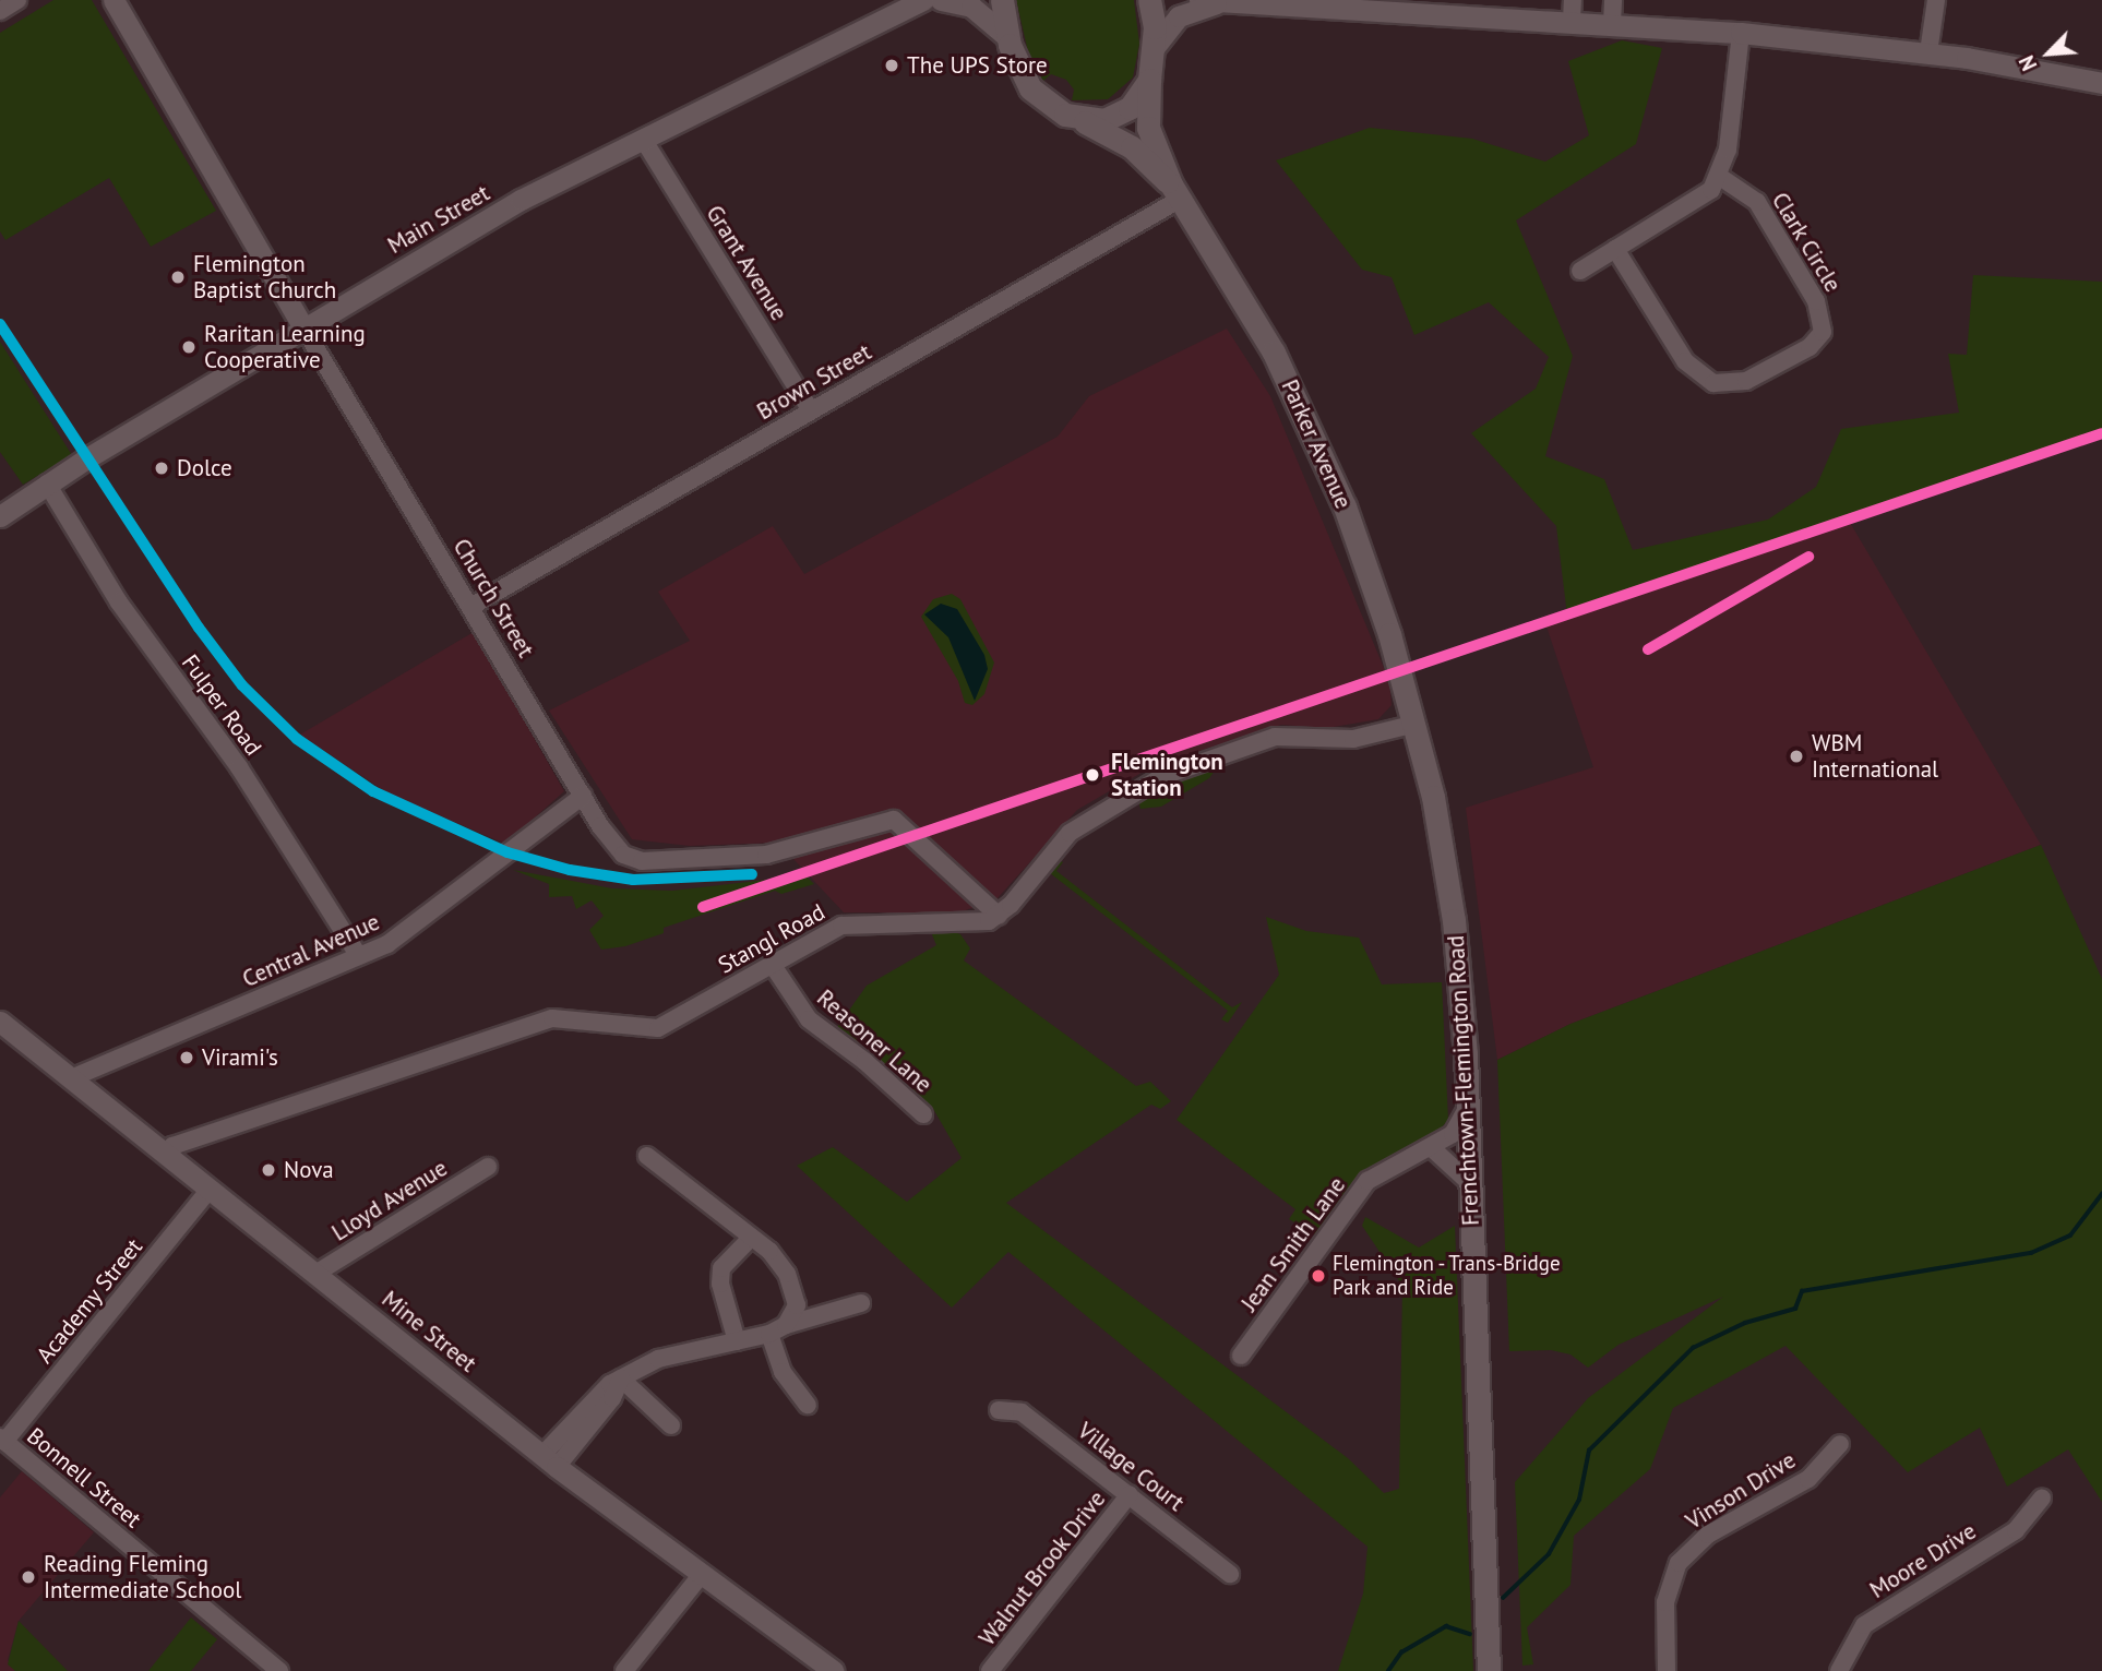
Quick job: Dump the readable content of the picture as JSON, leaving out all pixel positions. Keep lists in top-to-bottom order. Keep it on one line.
{"streets":{"main road":["Parker Avenue","Frenchtown-Flemington Road"],"street":["Main Street","Clark Circle","Grant Avenue","Brown Street","Church Street","Fulper Road","Stangl Road","Central Avenue","Reasoner Lane","Lloyd Avenue","Jean Smith Lane","Academy Street","Mine Street","Village Court","Bonnell Street","Vinson Drive","Moore Drive","Walnut Brook Drive"]},"crossings":[["Main Street","Grant Avenue"],["Main Street","Church Street"],["Main Street","Fulper Road"],["Grant Avenue","Brown Street"],["Brown Street","Parker Avenue"],["Brown Street","Church Street"],["Parker Avenue","Frenchtown-Flemington Road"],["Church Street","Stangl Road"],["Church Street","Central Avenue"],["Fulper Road","Central Avenue"],["Stangl Road","Reasoner Lane"],["Stangl Road","Mine Street"],["Central Avenue","Mine Street"],["Frenchtown-Flemington Road","Jean Smith Lane"],["Lloyd Avenue","Mine Street"],["Academy Street","Mine Street"],["Academy Street","Bonnell Street"],["Village Court","Walnut Brook Drive"]],"places":["The UPS Store","Flemington Baptist Church","Raritan Learning Cooperative","Dolce","WBM International","Flemington Station","Virami's","Nova","Flemington - Trans-Bridge Park and Ride","Reading Fleming Intermediate School"],"north":"bottom left"}
